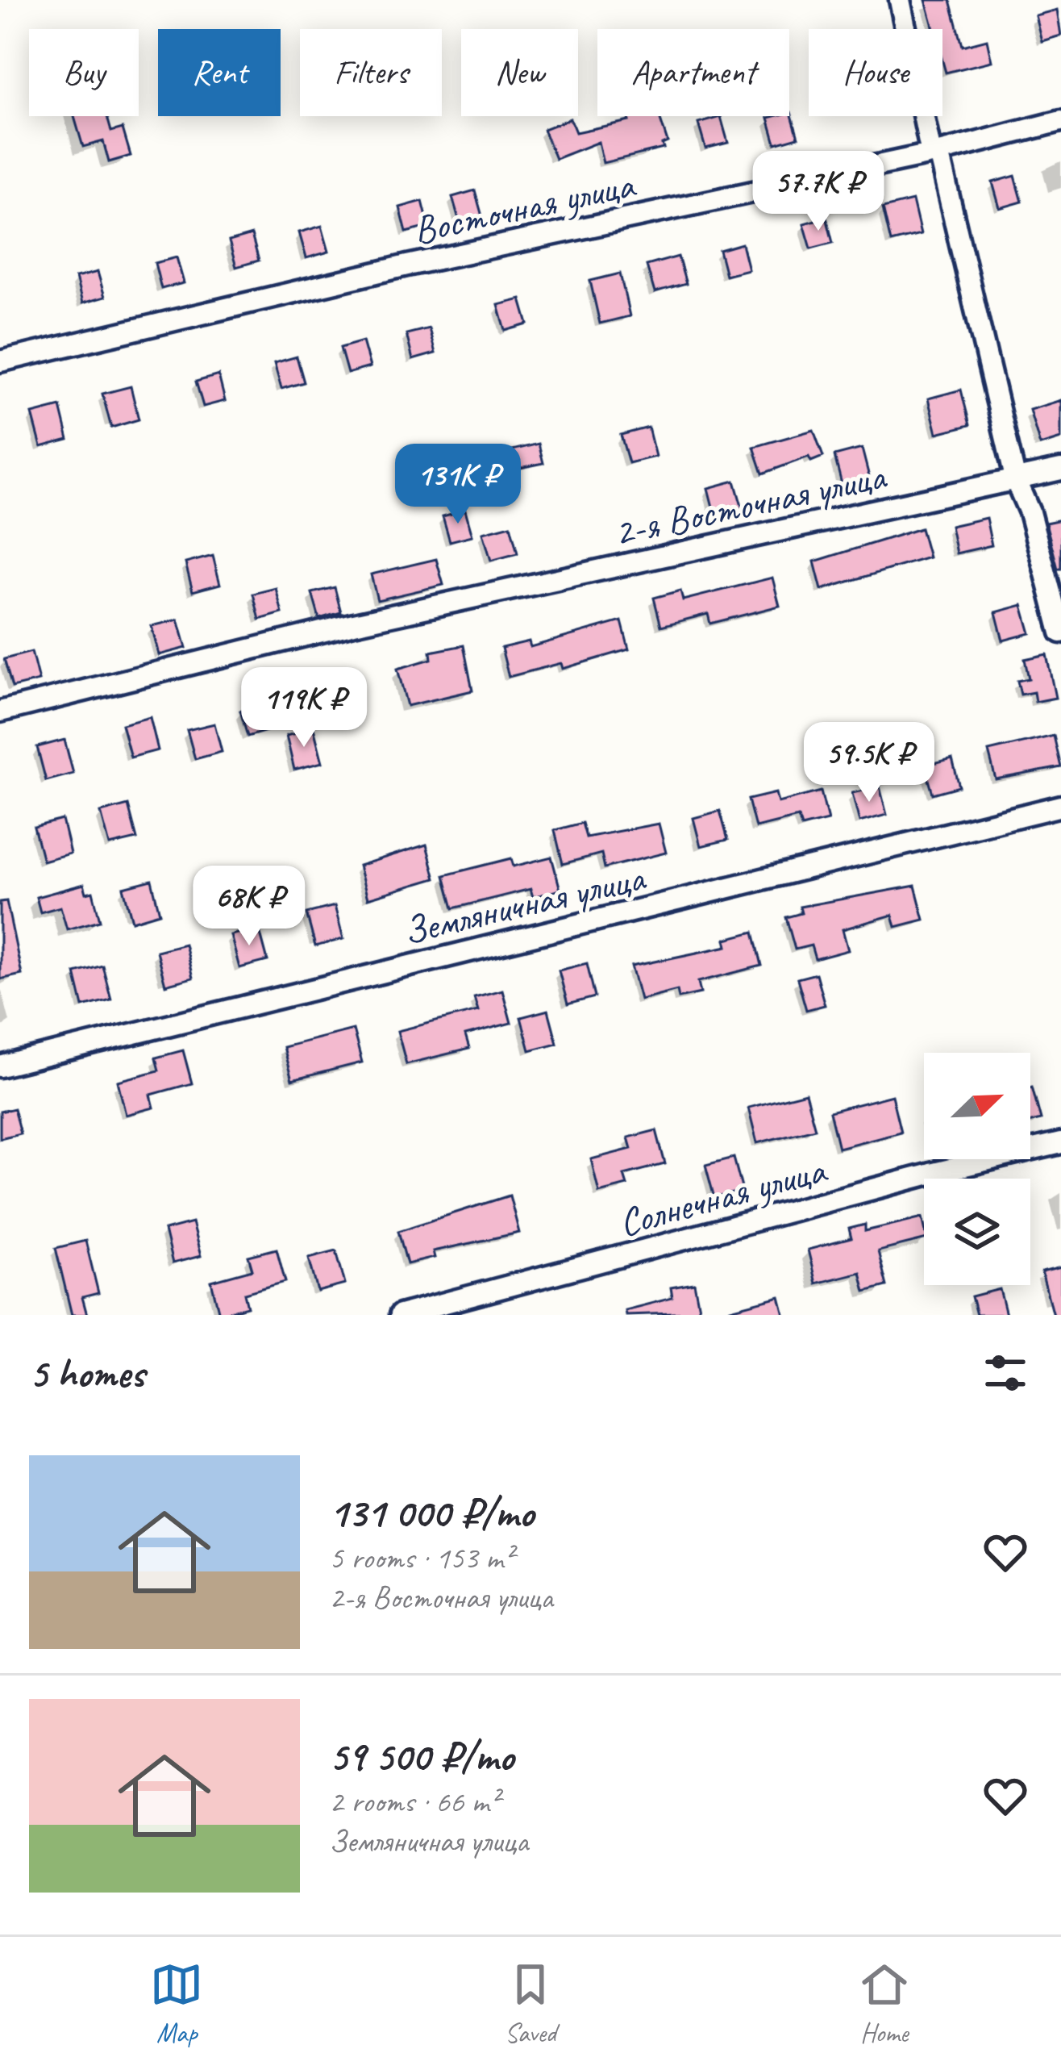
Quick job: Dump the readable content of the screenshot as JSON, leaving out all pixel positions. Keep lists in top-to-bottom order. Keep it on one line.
{"streets":{"street":["Восточная улица","2-я Восточная улица","Земляничная улица","Солнечная улица"]},"north":"top right","page":{"chip":["Buy","Rent","Filters","New","Apartment","House"],"price":["57.7K ₽","131K ₽","119K ₽","59.5K ₽","68K ₽"],"heading":"5 homes","list":[{"name":"131 000 ₽/mo","note":"5 rooms · 153 m² · 2-я Восточная улица"},{"name":"59 500 ₽/mo","note":"2 rooms · 66 m² · Земляничная улица"}],"tabs":["Map","Saved","Home"]}}
